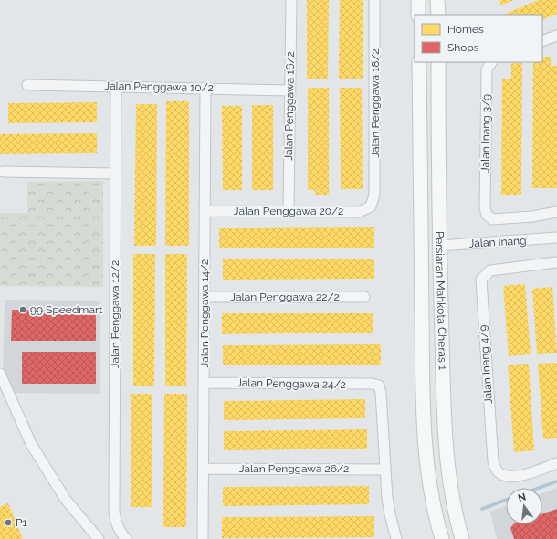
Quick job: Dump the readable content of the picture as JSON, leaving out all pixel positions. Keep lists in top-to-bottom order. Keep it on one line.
{"streets":{"main road":["Persiaran Mahkota Cheras 1"],"street":["Jalan Penggawa 10/2","Jalan Penggawa 18/2","Jalan Penggawa 16/2","Jalan Inang 3/9","Jalan Penggawa 20/2","Jalan Inang","Jalan Penggawa 22/2","Jalan Penggawa 14/2","Jalan Penggawa 12/2","Jalan Inang 4/9","Jalan Penggawa 24/2","Jalan Penggawa 26/2"]},"crossings":[["Jalan Penggawa 10/2","Jalan Penggawa 16/2"],["Jalan Penggawa 10/2","Jalan Penggawa 14/2"],["Jalan Penggawa 10/2","Jalan Penggawa 12/2"],["Jalan Penggawa 18/2","Jalan Penggawa 20/2"],["Jalan Penggawa 16/2","Jalan Penggawa 20/2"],["Jalan Penggawa 20/2","Jalan Penggawa 14/2"],["Jalan Inang","Persiaran Mahkota Cheras 1"],["Jalan Penggawa 22/2","Jalan Penggawa 14/2"],["Jalan Penggawa 14/2","Jalan Penggawa 24/2"],["Jalan Penggawa 14/2","Jalan Penggawa 26/2"],["Jalan Penggawa 24/2","Jalan Penggawa 26/2"]],"places":["99 Speedmart","P1"],"legend":["Homes","Shops"],"north":"top"}
